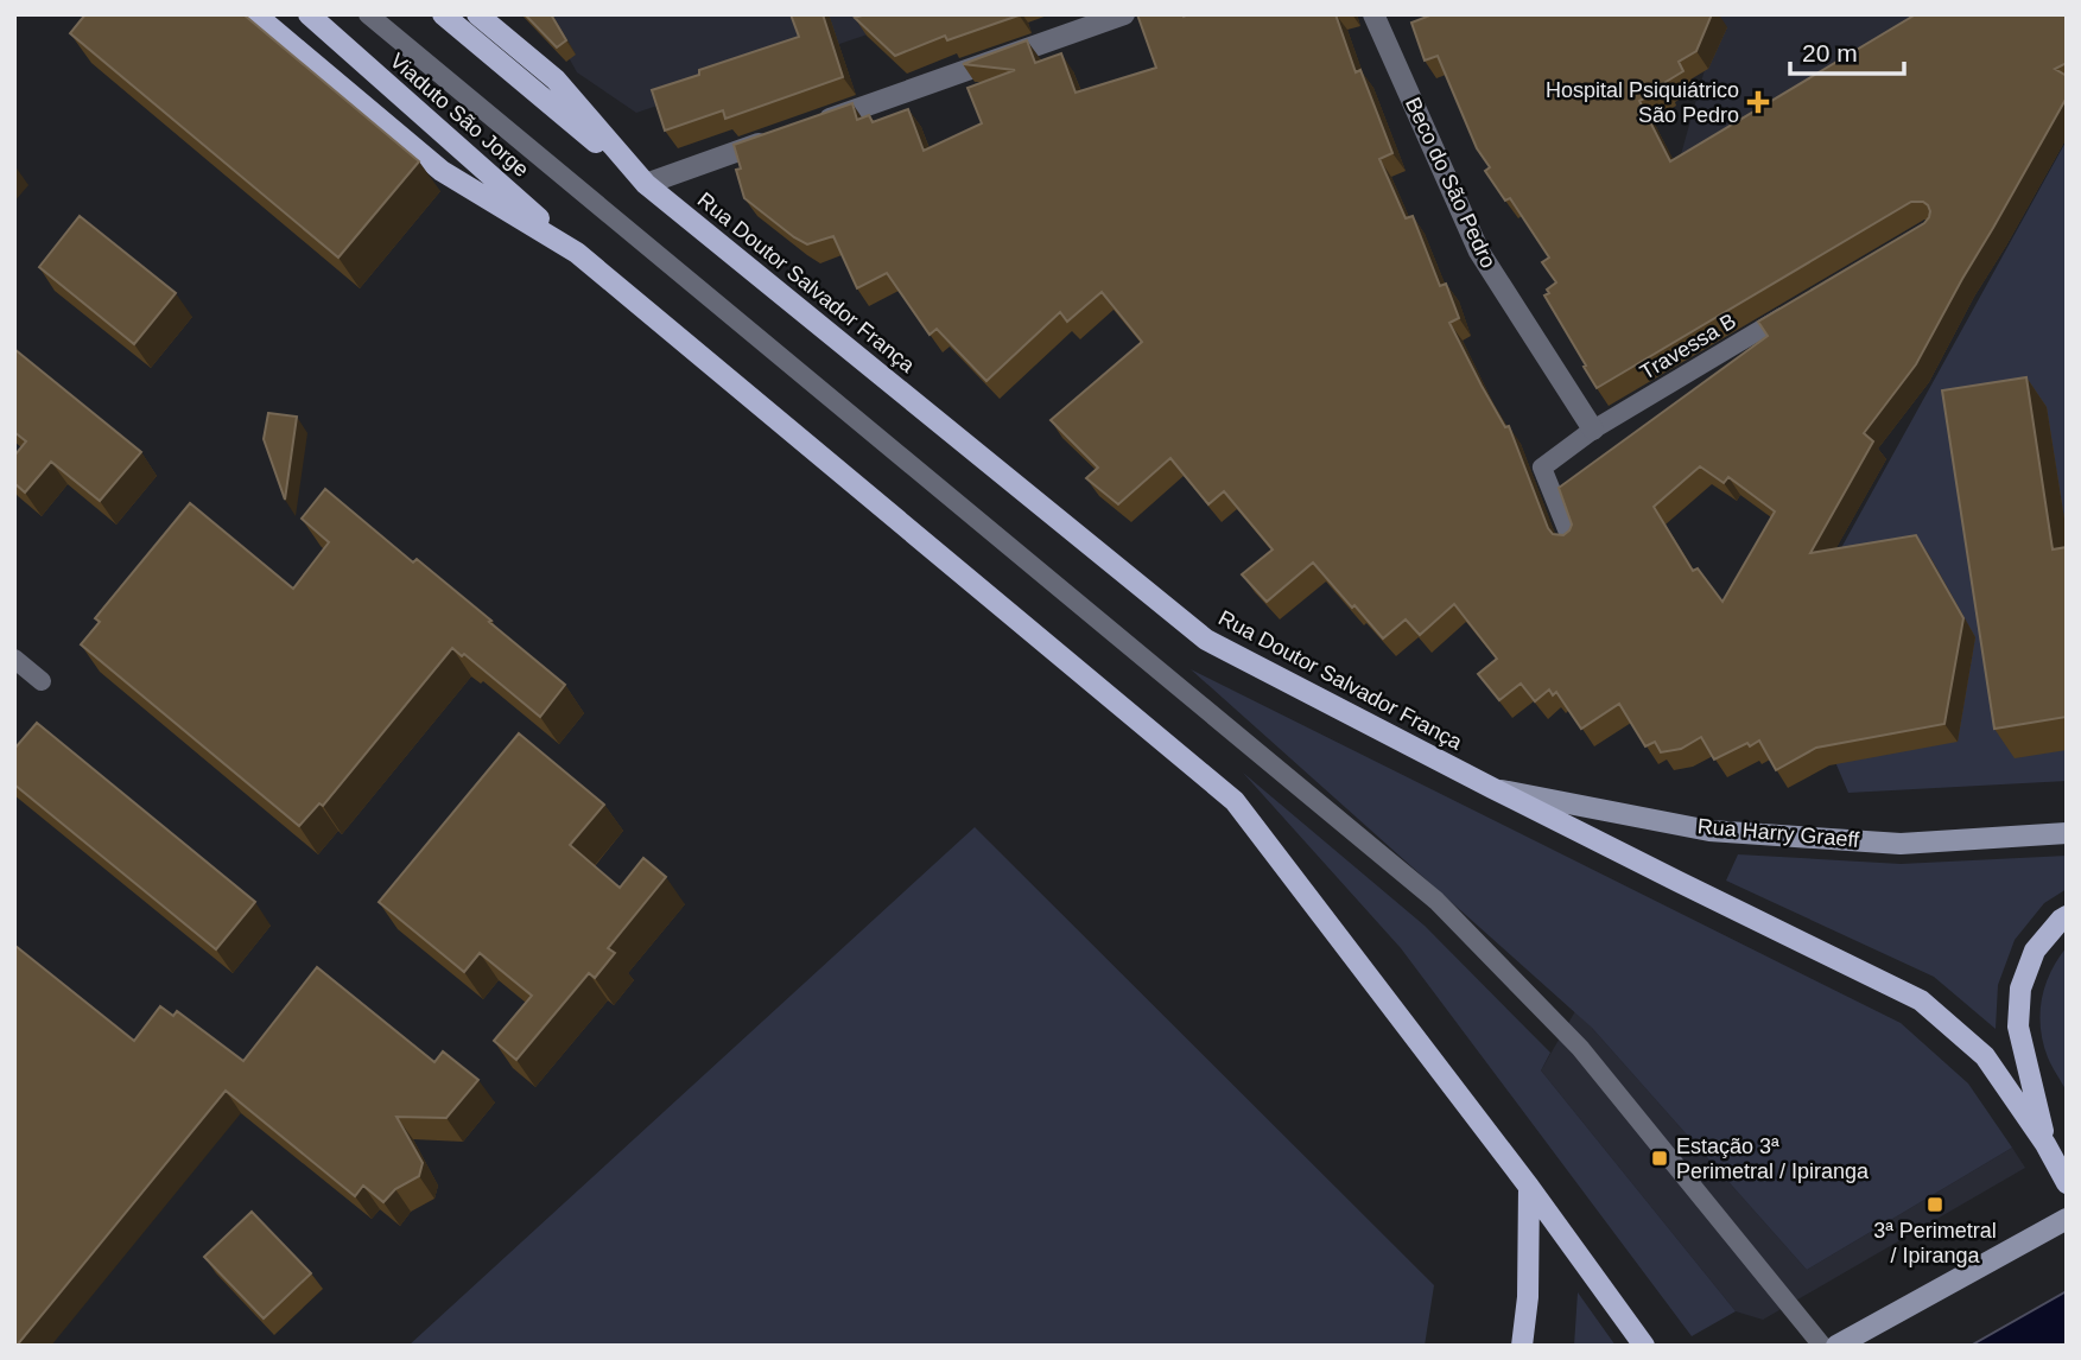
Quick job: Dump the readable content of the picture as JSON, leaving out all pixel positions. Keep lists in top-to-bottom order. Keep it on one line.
{"streets":{"main road":["Viaduto São Jorge","Rua Doutor Salvador França","Rua Harry Graeff"],"street":["Beco do São Pedro"],"lane":["Travessa B"]},"crossings":[["Beco do São Pedro","Travessa B"],["Rua Doutor Salvador França","Rua Harry Graeff"]],"places":{"health":["Hospital Psiquiátrico São Pedro"],"transit":["Estação 3ª Perimetral / Ipiranga","3ª Perimetral / Ipiranga"]},"scale_bar":"20 m"}
